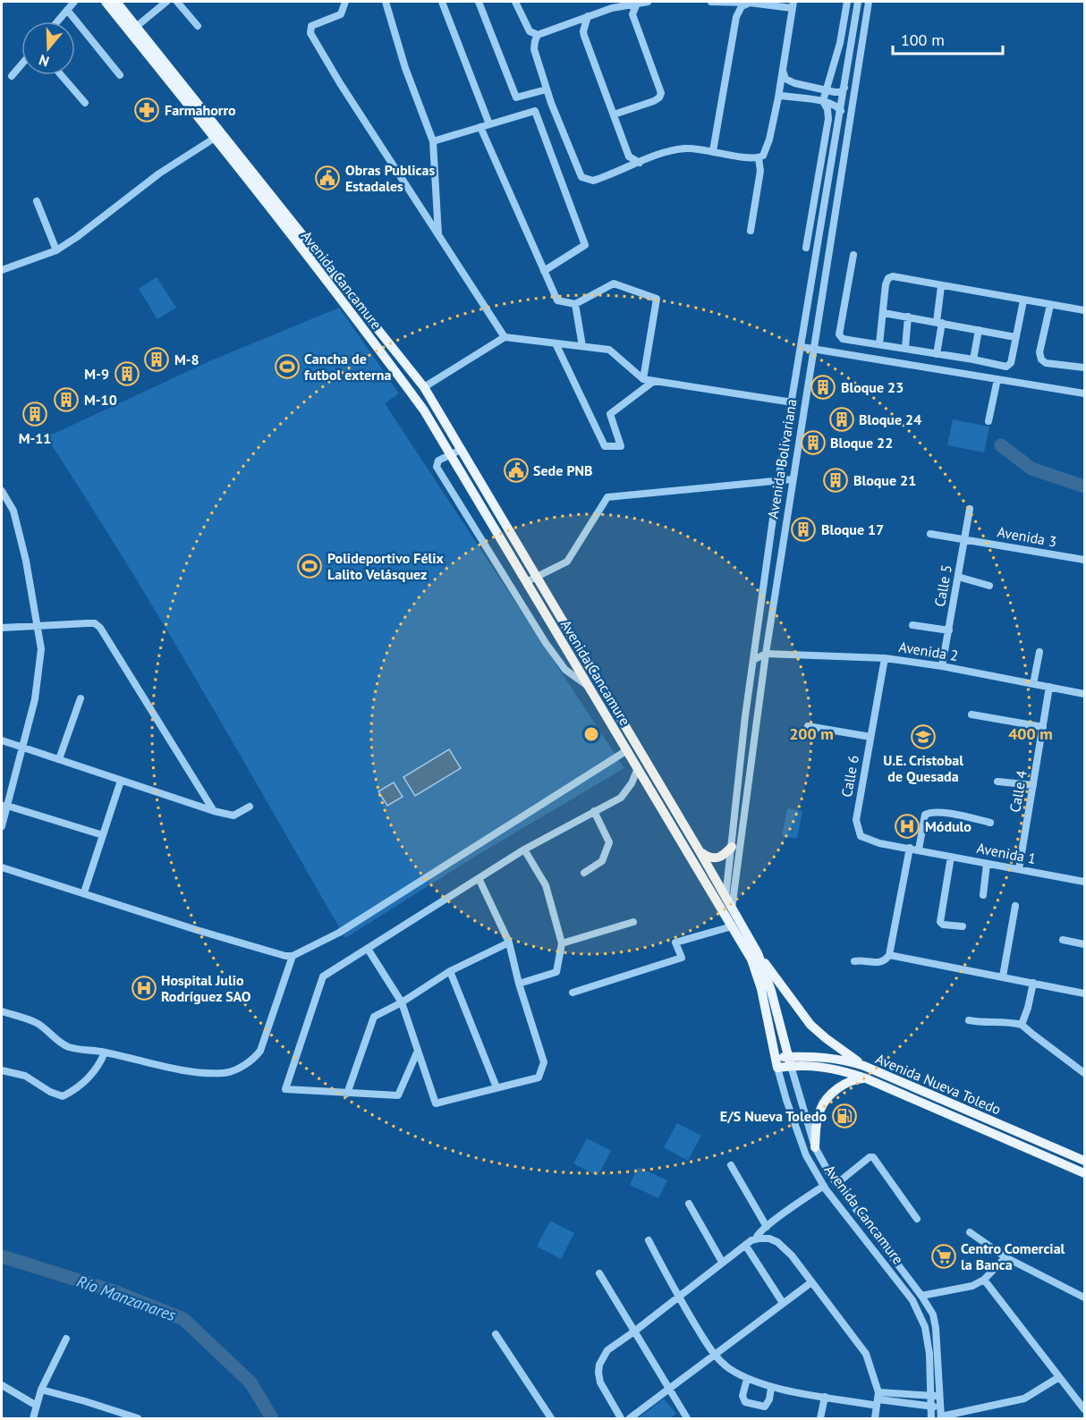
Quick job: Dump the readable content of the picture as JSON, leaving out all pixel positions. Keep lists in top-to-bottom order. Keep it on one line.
{"streets":{"main road":["Avenida Cancamure","Avenida Nueva Toledo"],"street":["Avenida Bolivariana","Avenida 3","Calle 5","Avenida 2","Calle 6","Calle 4","Avenida 1"]},"crossings":[["Avenida Cancamure","Avenida Bolivariana"],["Avenida Cancamure","Avenida Nueva Toledo"],["Avenida Bolivariana","Avenida 2"],["Avenida 3","Calle 5"],["Calle 5","Avenida 2"],["Avenida 2","Calle 6"],["Avenida 2","Calle 4"],["Calle 6","Avenida 1"],["Calle 4","Avenida 1"]],"water":["Río Manzanares"],"places":{"pharmacy":["Farmahorro"],"public building":["Obras Publicas Estadales","Sede PNB"],"building":["M-8","M-9","Bloque 23","M-10","M-11","Bloque 24","Bloque 22","Bloque 21","Bloque 17"],"sports":["Cancha de futbol externa","Polideportivo Félix Lalito Velásquez"],"school or university":["U.E. Cristobal de Quesada"],"hospital":["Módulo","Hospital Julio Rodríguez SAO"],"fuel station":["E/S Nueva Toledo"],"supermarket":["Centro Comercial la Banca"]},"scale_bar":"100 m","north":"bottom","rings":["200 m","400 m"]}
